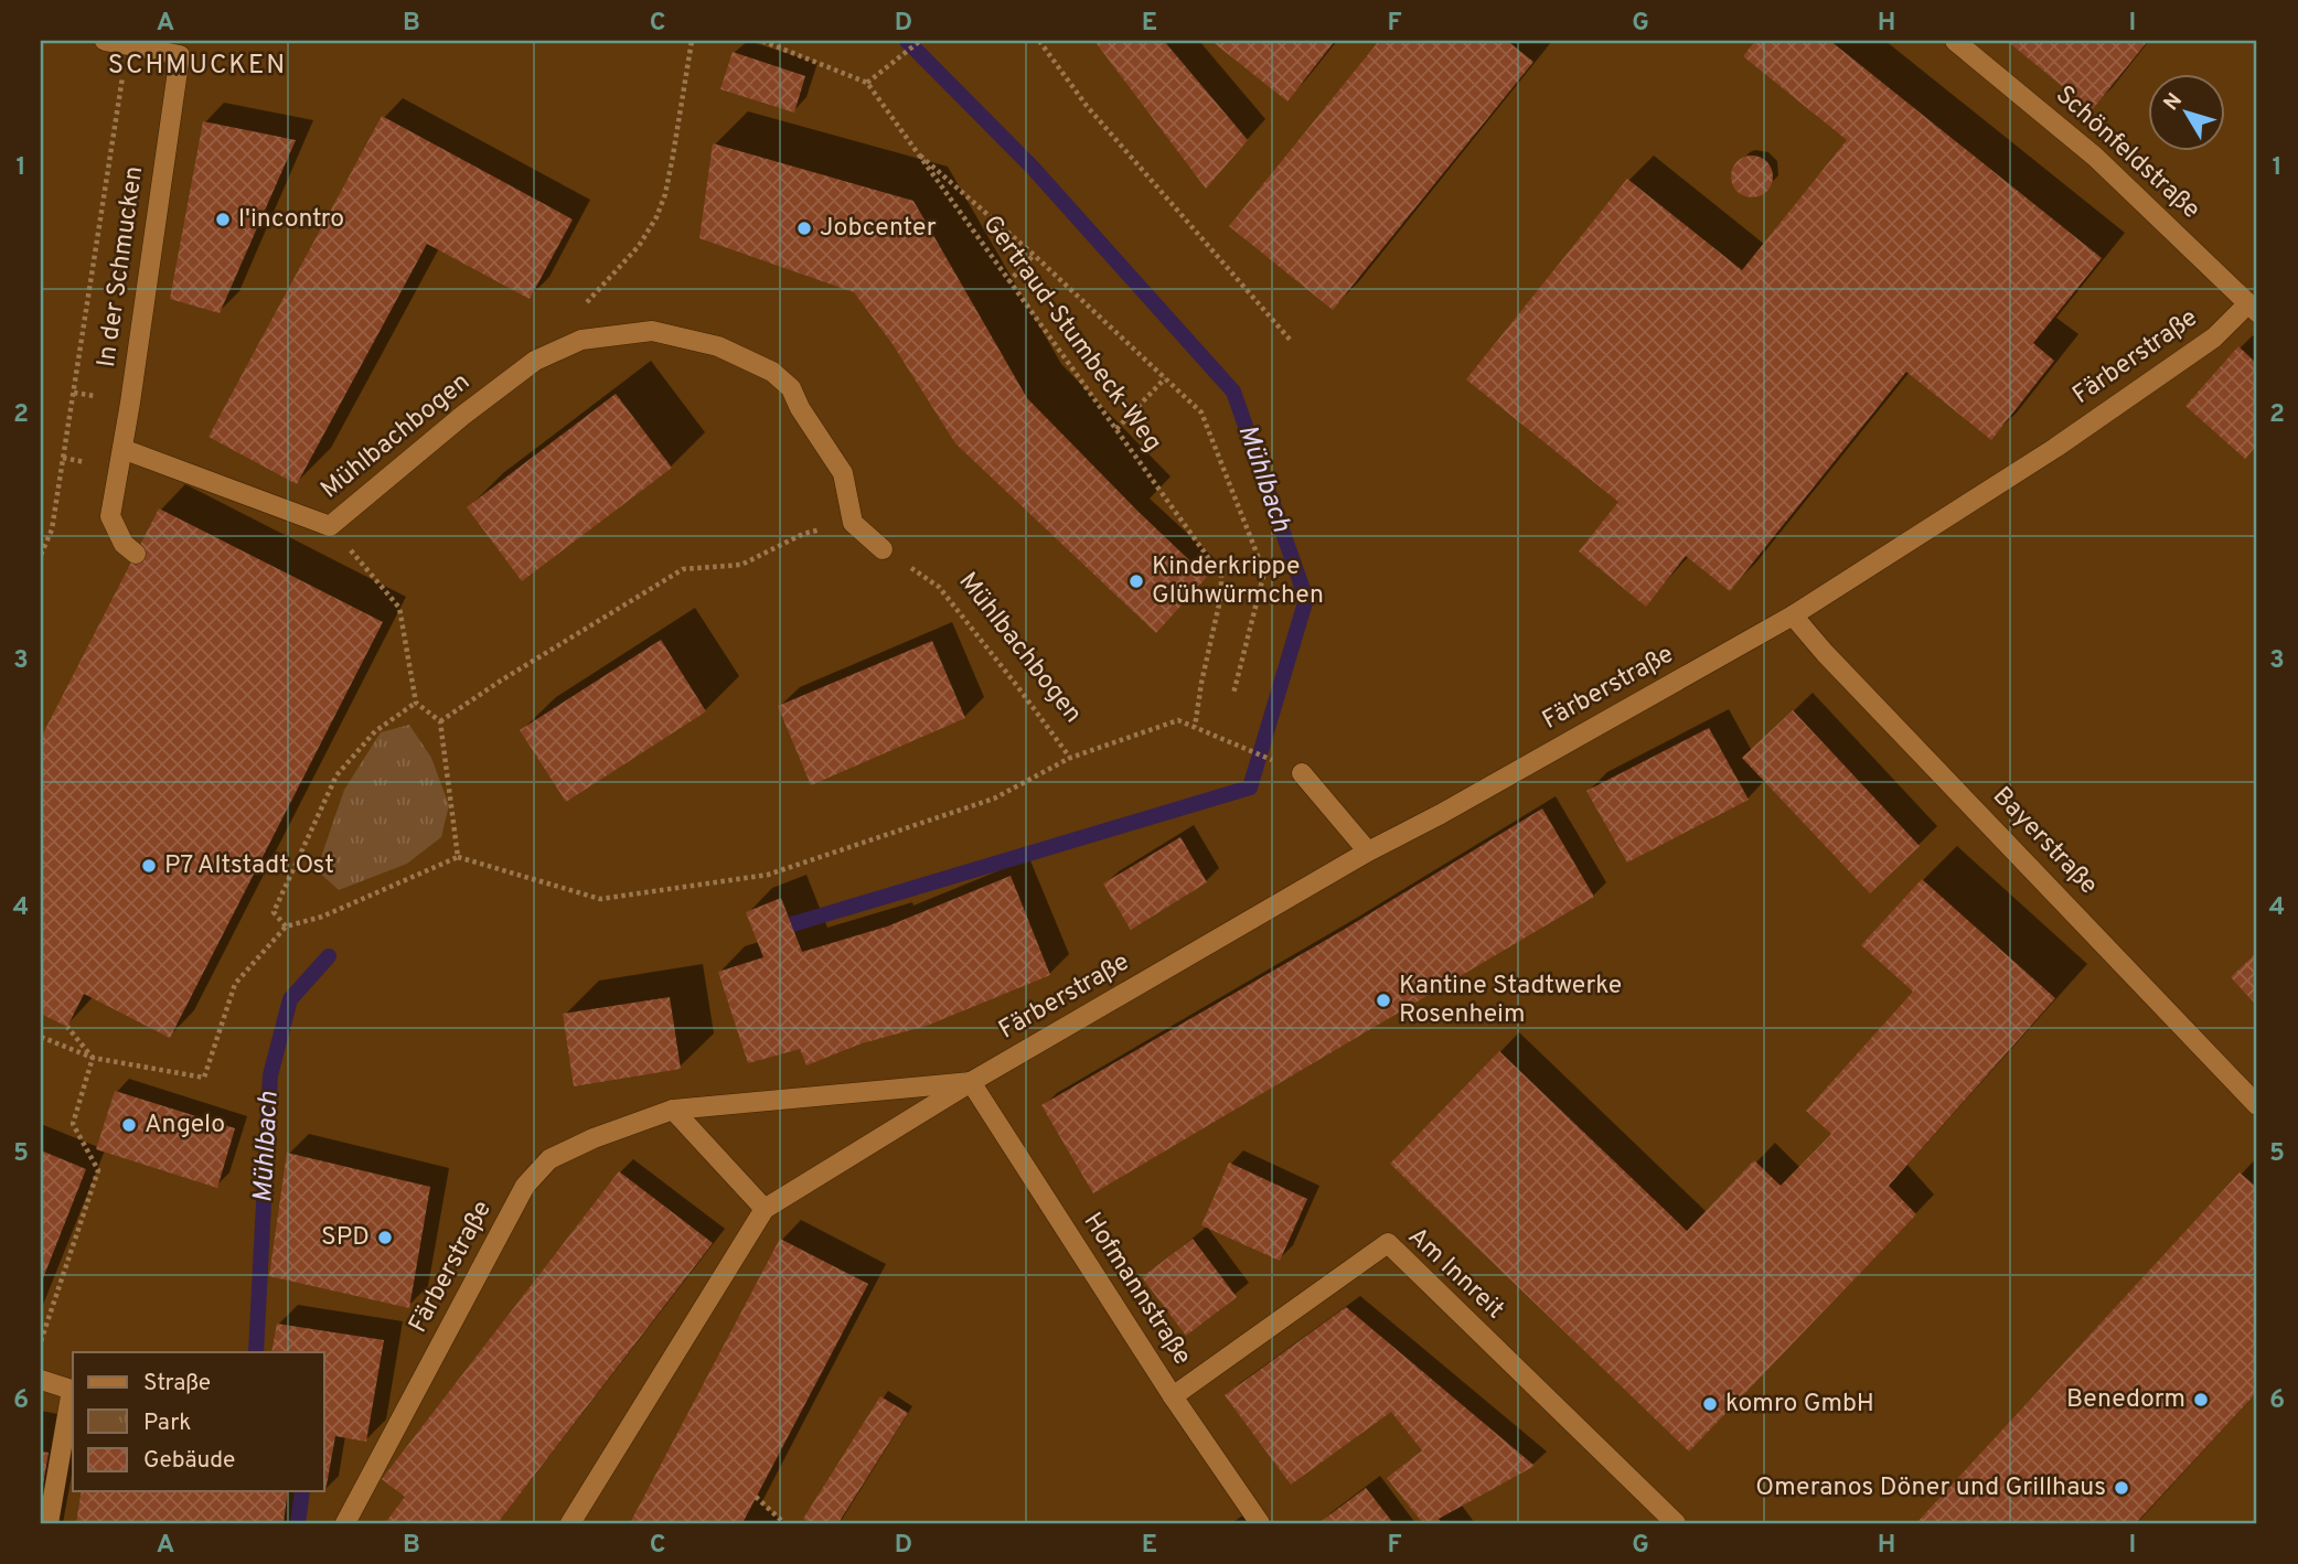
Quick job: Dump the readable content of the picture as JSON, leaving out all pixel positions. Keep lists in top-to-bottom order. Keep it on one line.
{"streets":{"street":["Schönfeldstraße","In der Schmucken","Färberstraße","Mühlbachbogen","Bayerstraße","Am Innreit","Hofmannstraße"],"path":["Gertraud-Stumbeck-Weg"]},"crossings":[["Schönfeldstraße","Färberstraße"],["In der Schmucken","Mühlbachbogen"],["Gertraud-Stumbeck-Weg","Mühlbachbogen"],["Färberstraße","Bayerstraße"],["Färberstraße","Hofmannstraße"],["Am Innreit","Hofmannstraße"]],"districts":["SCHMUCKEN"],"water":["Mühlbach"],"places":["l'incontro","Jobcenter","Kinderkrippe Glühwürmchen","P7 Altstadt Ost","Kantine Stadtwerke Rosenheim","Angelo","SPD","Benedorm","komro GmbH","Omeranos Döner und Grillhaus"],"legend":["Straße","Park","Gebäude"],"north":"top left","grid":{"columns":["A","B","C","D","E","F","G","H","I"],"rows":["1","2","3","4","5","6"]}}
